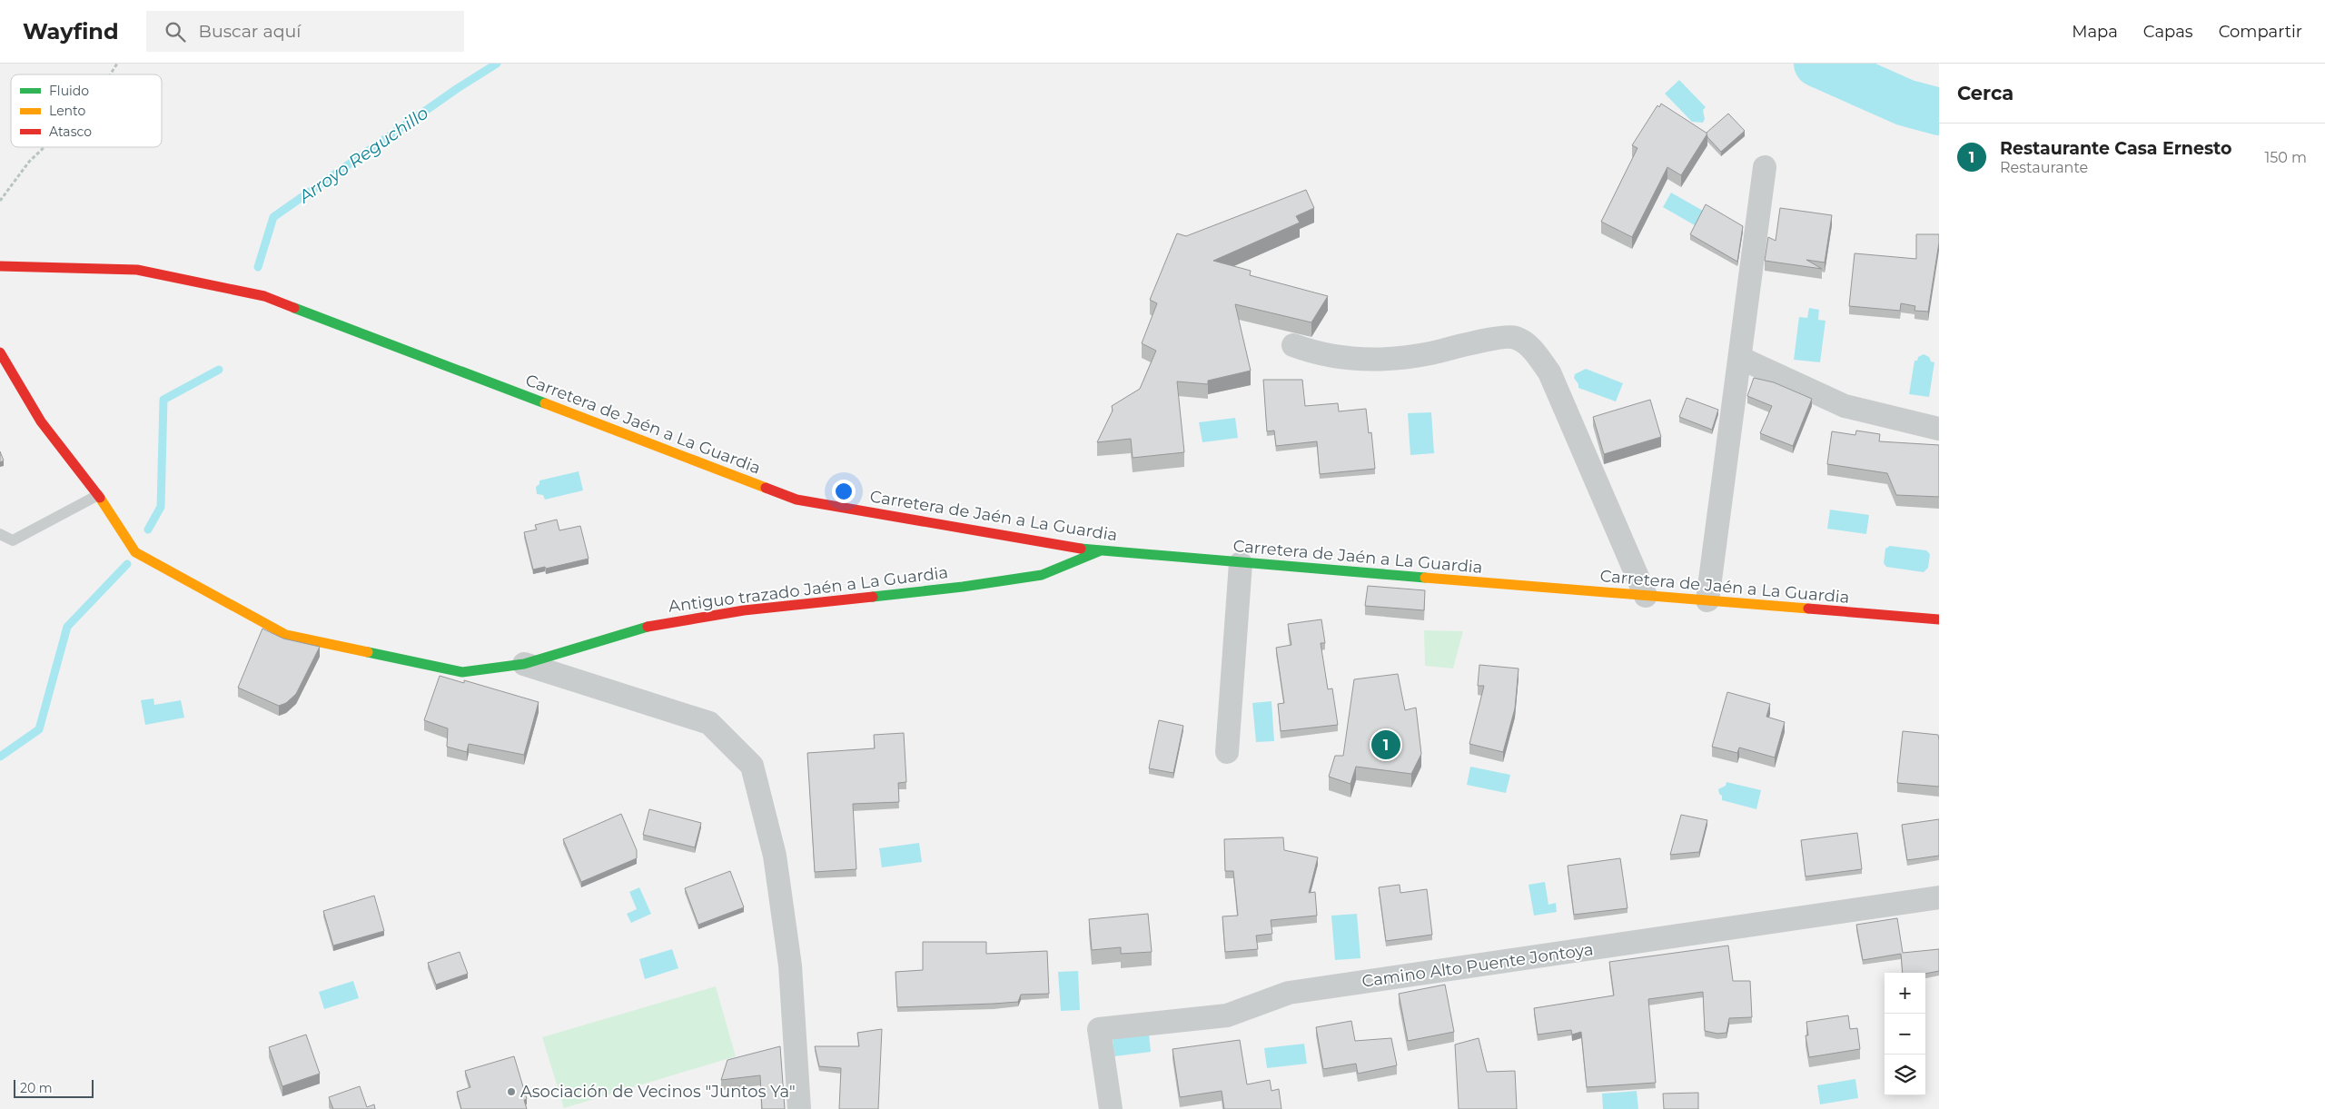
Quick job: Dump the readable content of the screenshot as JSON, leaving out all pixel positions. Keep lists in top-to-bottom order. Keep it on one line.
{"streets":{"street":["Carretera de Jaén a La Guardia","Antiguo trazado Jaén a La Guardia","Camino Alto Puente Jontoya"]},"crossings":[["Carretera de Jaén a La Guardia","Antiguo trazado Jaén a La Guardia"]],"water":["Arroyo Reguchillo"],"places":["Asociación de Vecinos \"Juntos Ya\""],"legend":["Fluido","Lento","Atasco"],"scale_bar":"20 m","page":{"header":"Wayfind","search":"Buscar aquí","nav":["Mapa","Capas","Compartir"],"heading":"Cerca","list":[{"mark":"1","name":"Restaurante Casa Ernesto","note":"Restaurante","value":"150 m"}],"pins":"1","map_buttons":["+","−"],"scale":"20 m"}}
